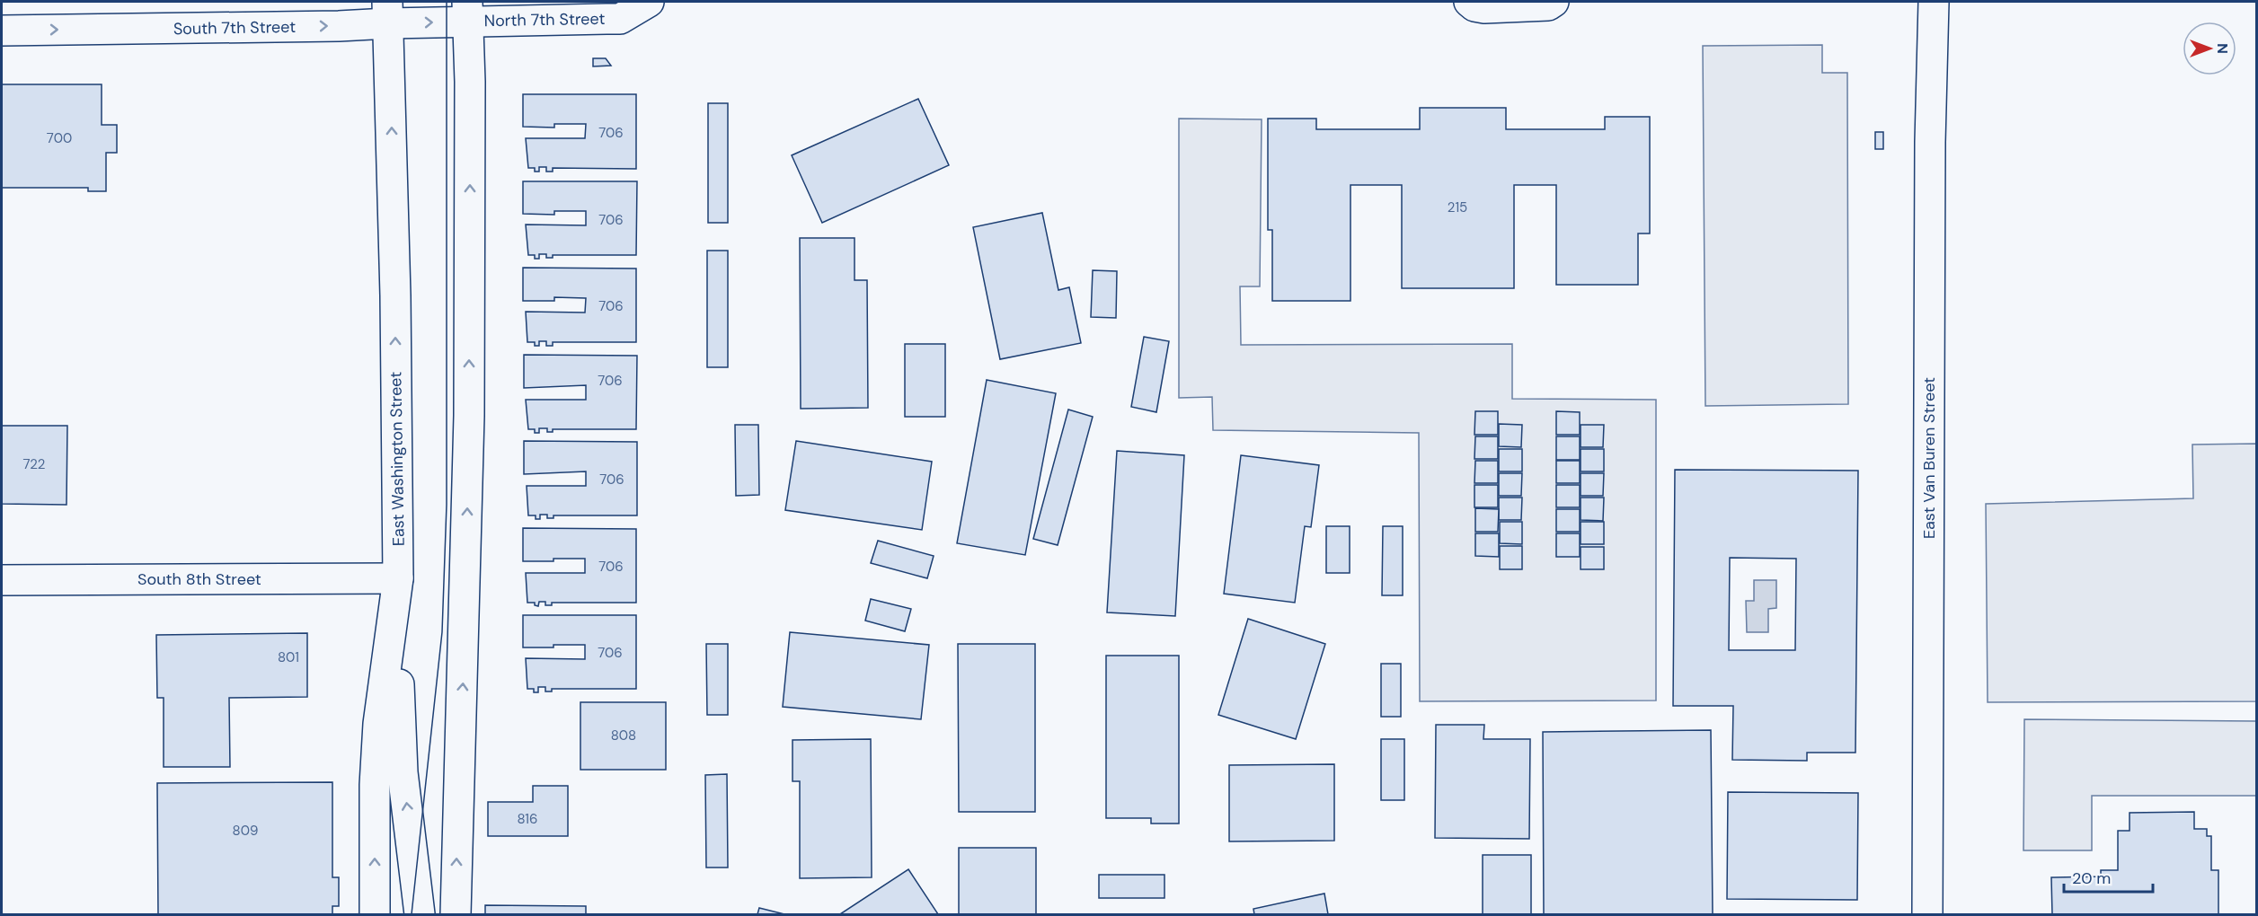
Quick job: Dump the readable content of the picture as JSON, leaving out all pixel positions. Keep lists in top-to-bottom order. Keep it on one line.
{"streets":{"main road":["North 7th Street","South 7th Street","East Van Buren Street","East Washington Street","South 8th Street"]},"crossings":[["North 7th Street","South 7th Street"],["South 7th Street","East Washington Street"],["East Washington Street","South 8th Street"]],"one_way":["South 7th Street"],"house_numbers":["706","700","215","706","706","706","722","706","706","706","801","808","816","809"],"scale_bar":"20 m","north":"right"}
